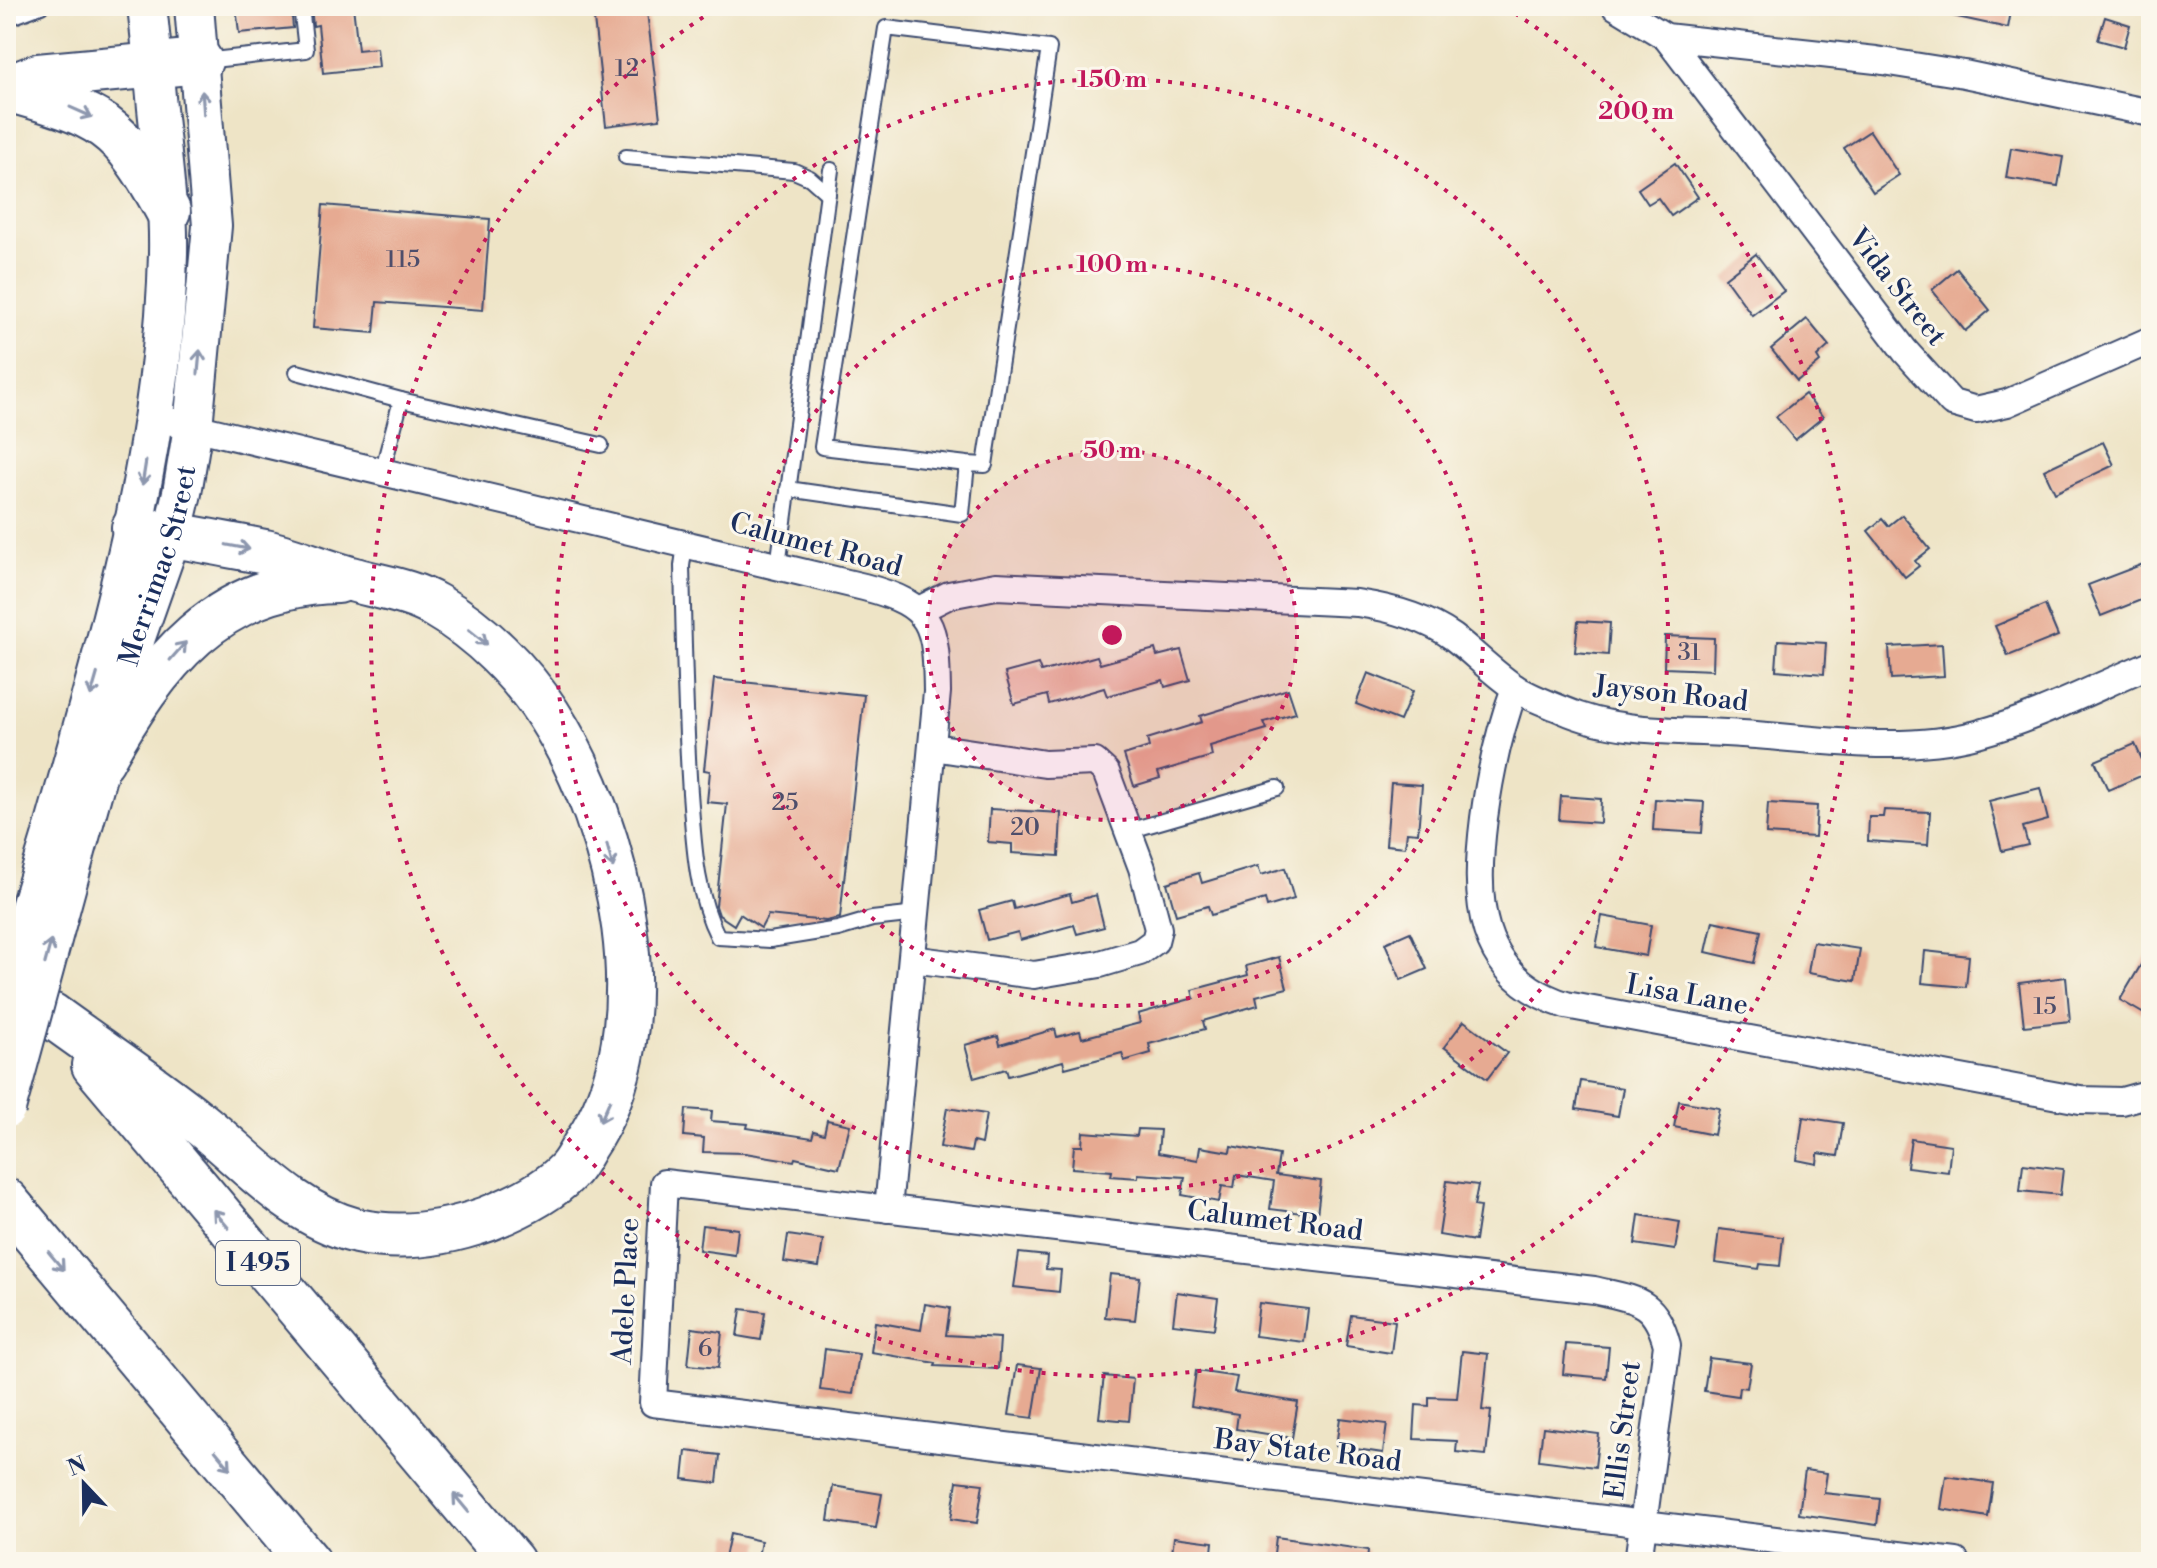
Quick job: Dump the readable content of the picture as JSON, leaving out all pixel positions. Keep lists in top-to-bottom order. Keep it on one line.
{"streets":{"highway":["I 495"],"main road":["Merrimac Street"],"street":["Vida Street","Calumet Road","Jayson Road","Lisa Lane","Adele Place","Ellis Street","Bay State Road"]},"crossings":[["Calumet Road","Merrimac Street"],["Calumet Road","Jayson Road"],["Calumet Road","Adele Place"],["Calumet Road","Ellis Street"],["Jayson Road","Lisa Lane"],["Adele Place","Bay State Road"],["Ellis Street","Bay State Road"]],"house_numbers":["12","115","31","25","20","15","6"],"north":"top","rings":["150 m","200 m","100 m","50 m"]}
